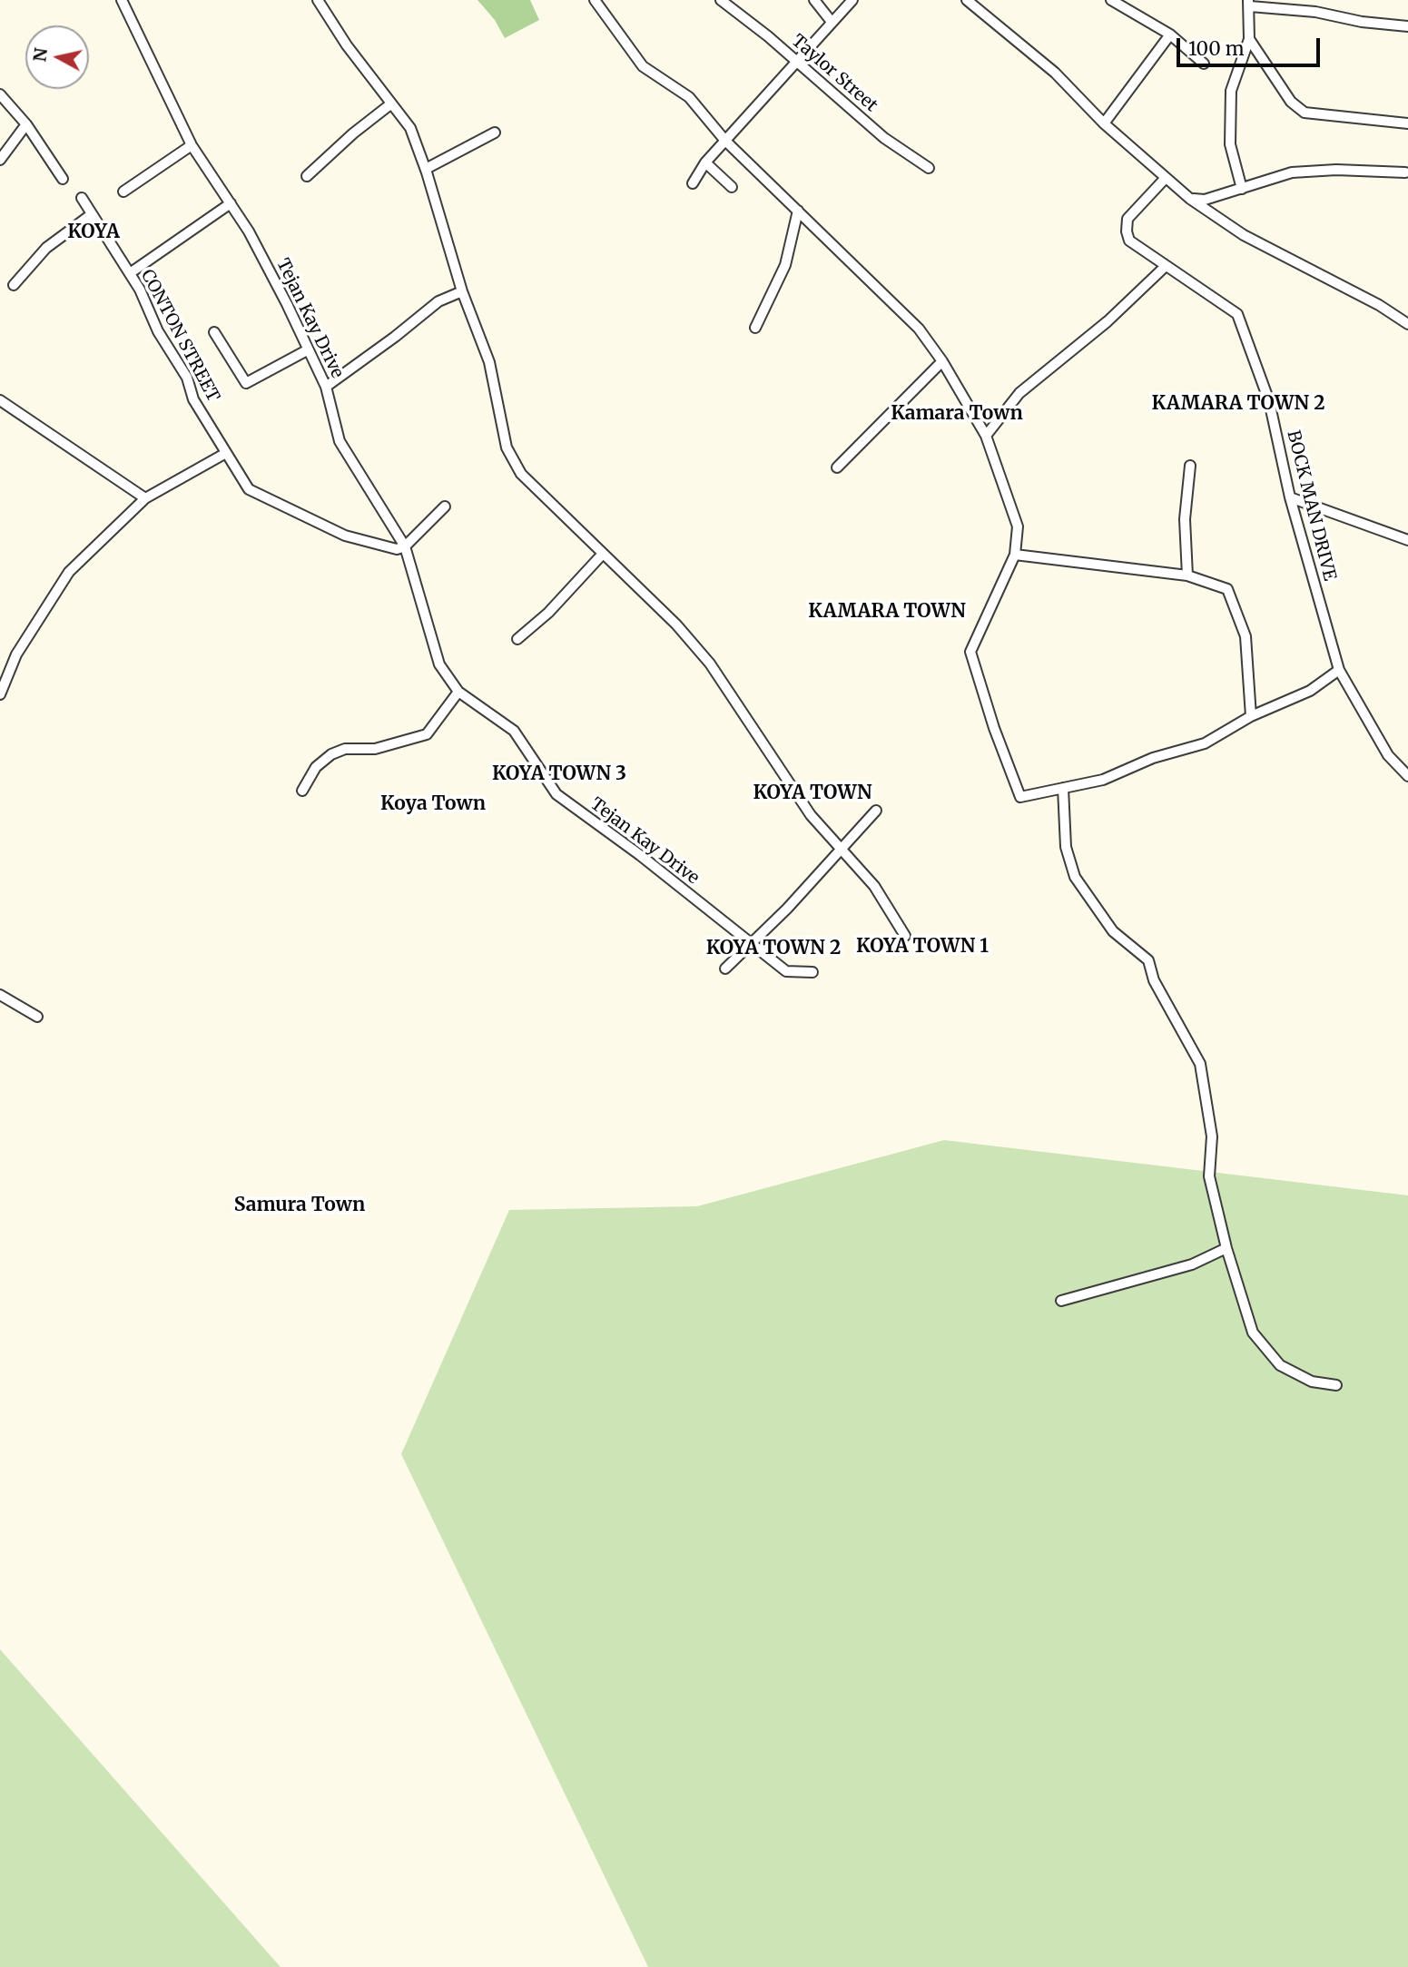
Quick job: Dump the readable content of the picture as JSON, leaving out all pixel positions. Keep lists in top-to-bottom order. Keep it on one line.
{"streets":{"street":["Taylor Street","Tejan Kay Drive","CONTON STREET","BOCK MAN DRIVE"]},"crossings":[["Tejan Kay Drive","CONTON STREET"]],"districts":["KOYA","KAMARA TOWN 2","Kamara Town","KAMARA TOWN","KOYA TOWN 3","KOYA TOWN","Koya Town","KOYA TOWN 1","KOYA TOWN 2","Samura Town"],"scale_bar":"100 m","north":"left"}
